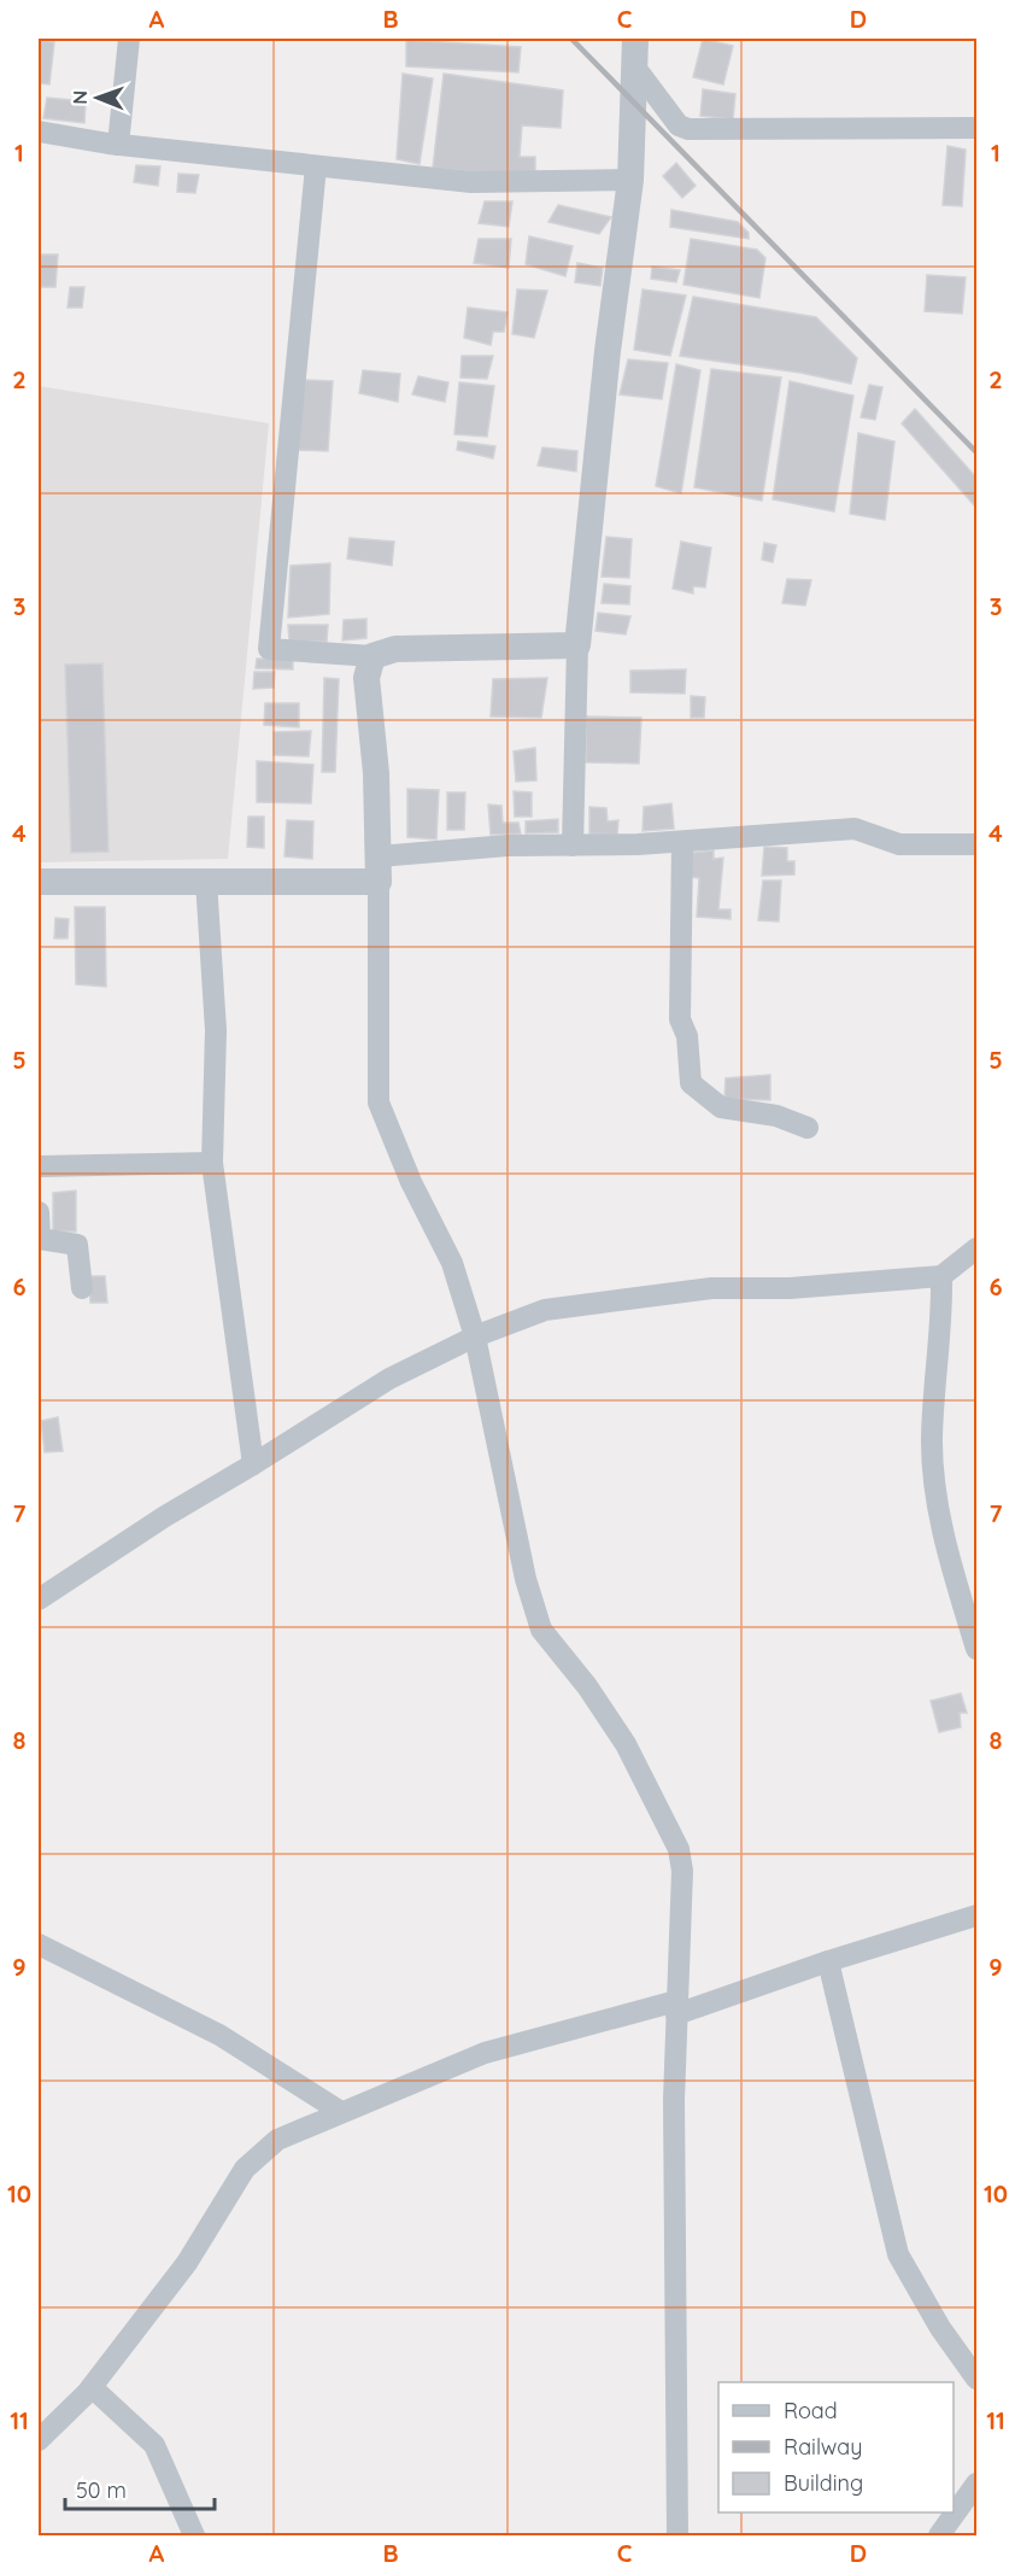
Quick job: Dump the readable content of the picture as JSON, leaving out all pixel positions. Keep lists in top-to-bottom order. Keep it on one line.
{"legend":["Road","Railway","Building"],"scale_bar":"50 m","north":"left","grid":{"columns":["A","B","C","D"],"rows":["1","2","3","4","5","6","7","8","9","10","11"]}}
